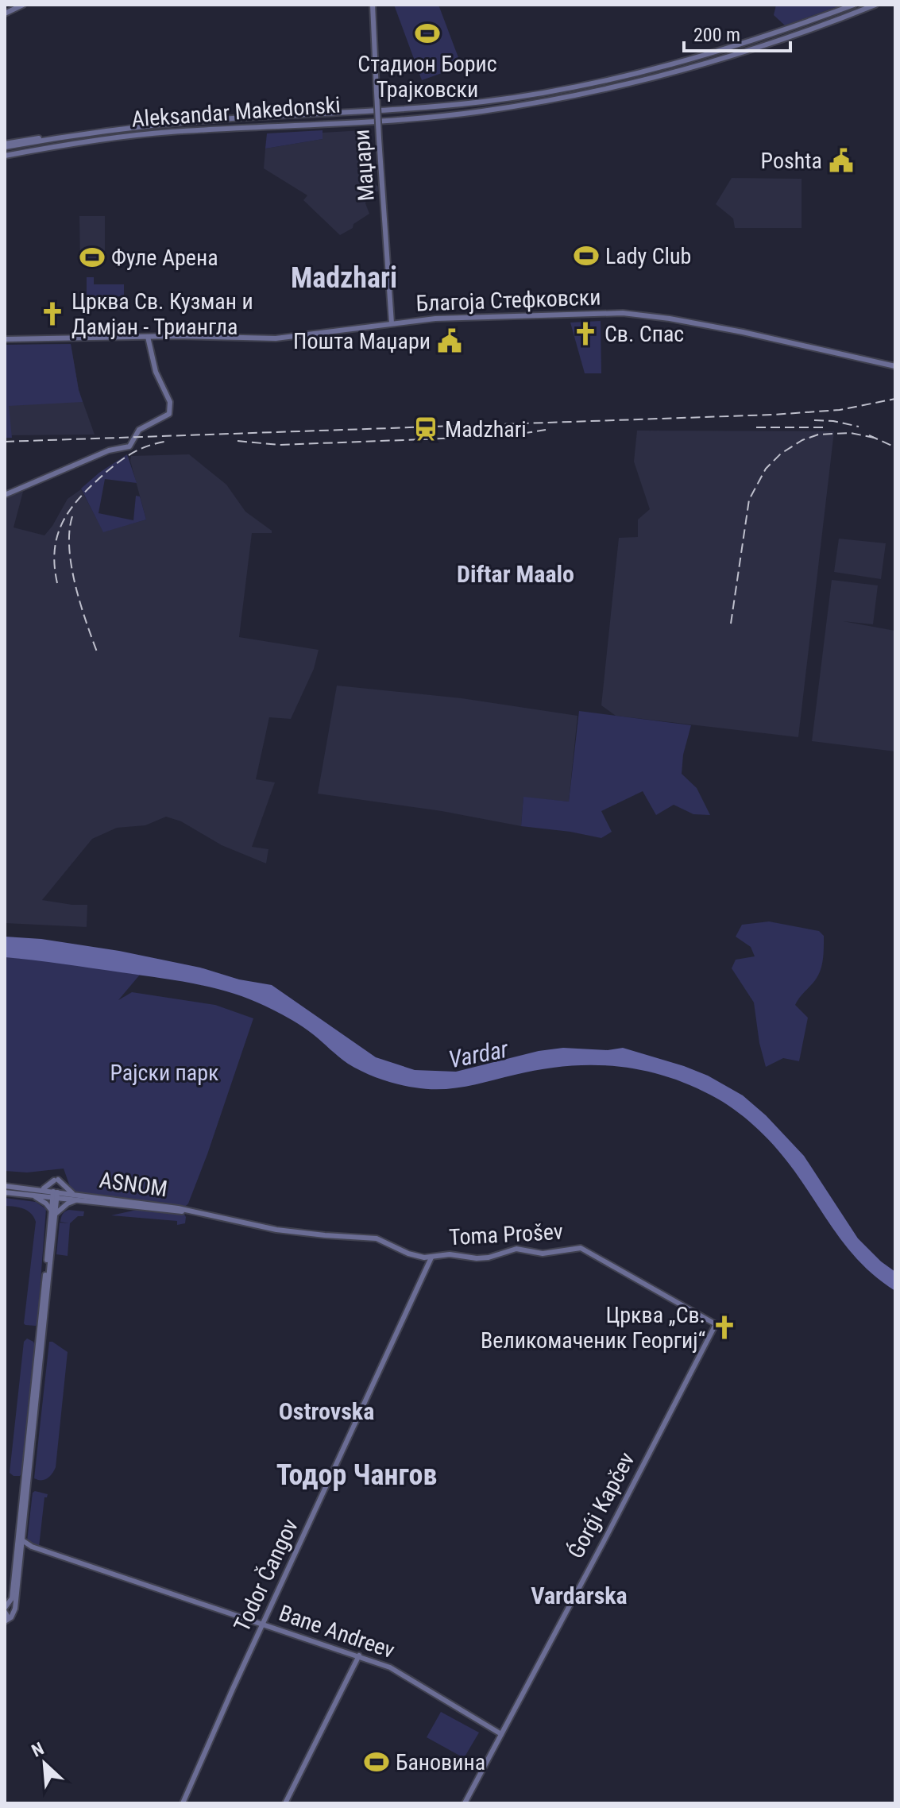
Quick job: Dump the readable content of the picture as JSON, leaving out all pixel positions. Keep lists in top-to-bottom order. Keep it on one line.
{"streets":{"street":["Aleksandar Makedonski","Маџари","Благоја Стефковски","ASNOM","Toma Prošev","Ǵorǵi Kapčev","Todor Čangov","Bane Andreev"]},"crossings":[["Маџари","Благоја Стефковски"],["ASNOM","Toma Prošev"],["ASNOM","Todor Čangov"],["Toma Prošev","Ǵorǵi Kapčev"],["Toma Prošev","Todor Čangov"],["Ǵorǵi Kapčev","Bane Andreev"],["Todor Čangov","Bane Andreev"]],"districts":["Madzhari","Diftar Maalo","Ostrovska","Тодор Чангов","Vardarska"],"water":["Vardar"],"parks":["Рајски парк"],"places":{"sports":["Стадион Борис Трајковски","Lady Club","Фуле Арена","Бановина"],"public building":["Poshta","Пошта Маџари"],"church":["Црква Св. Кузман и Дамјан - Триангла","Св. Спас","Црква „Св. Великомаченик Георгиј“"],"station":["Madzhari"]},"scale_bar":"200 m","north":"top left"}
